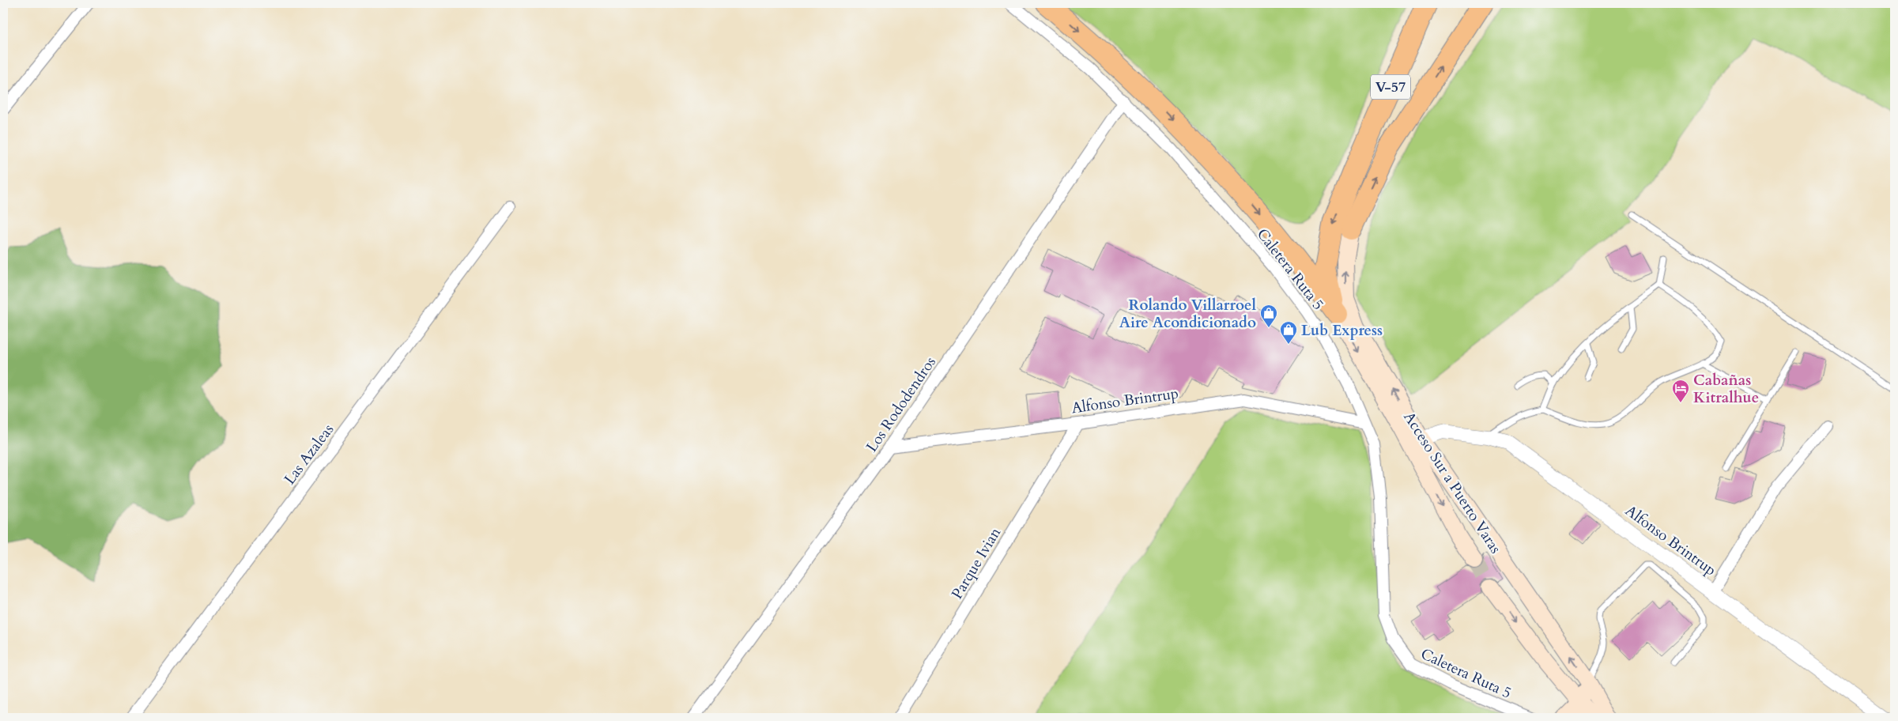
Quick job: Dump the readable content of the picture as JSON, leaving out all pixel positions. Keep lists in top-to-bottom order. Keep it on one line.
{"streets":{"highway":["V-57"],"main road":["Acceso Sur a Puerto Varas"],"street":["Caletera Ruta 5","Alfonso Brintrup","Los Rododendros","Las Azaleas","Parque Ivian"]},"crossings":[["V-57","Acceso Sur a Puerto Varas"],["Caletera Ruta 5","Alfonso Brintrup"],["Caletera Ruta 5","Los Rododendros"],["Alfonso Brintrup","Los Rododendros"],["Alfonso Brintrup","Acceso Sur a Puerto Varas"],["Alfonso Brintrup","Parque Ivian"]],"places":{"shop":["Rolando Villarroel Aire Acondicionado","Lub Express"],"hotel":["Cabañas Kitralhue"]}}
